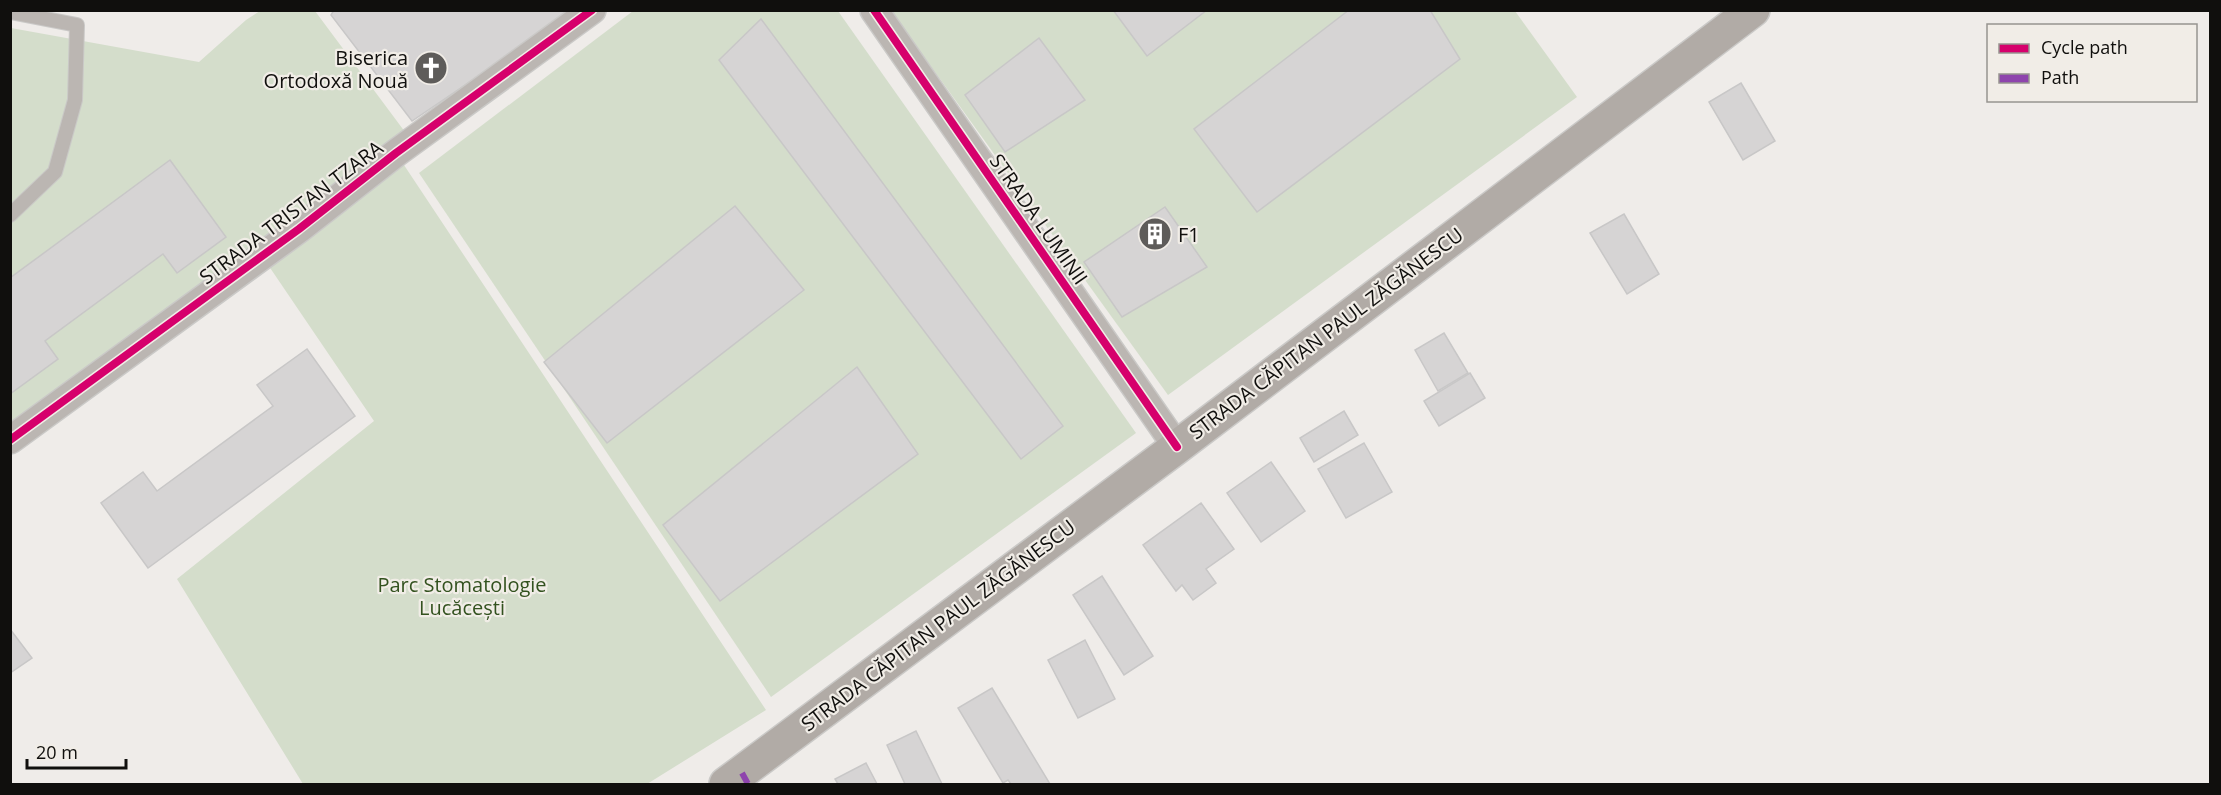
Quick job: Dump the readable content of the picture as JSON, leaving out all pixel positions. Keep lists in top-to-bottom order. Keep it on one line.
{"streets":{"main road":["STRADA CĂPITAN PAUL ZĂGĂNESCU"],"street":["STRADA TRISTAN TZARA","STRADA LUMINII"]},"crossings":[["STRADA LUMINII","STRADA CĂPITAN PAUL ZĂGĂNESCU"]],"parks":["Parc Stomatologie Lucăcești"],"places":{"church":["Biserica Ortodoxă Nouă"],"building":["F1"]},"legend":["Cycle path","Path"],"scale_bar":"20 m"}
